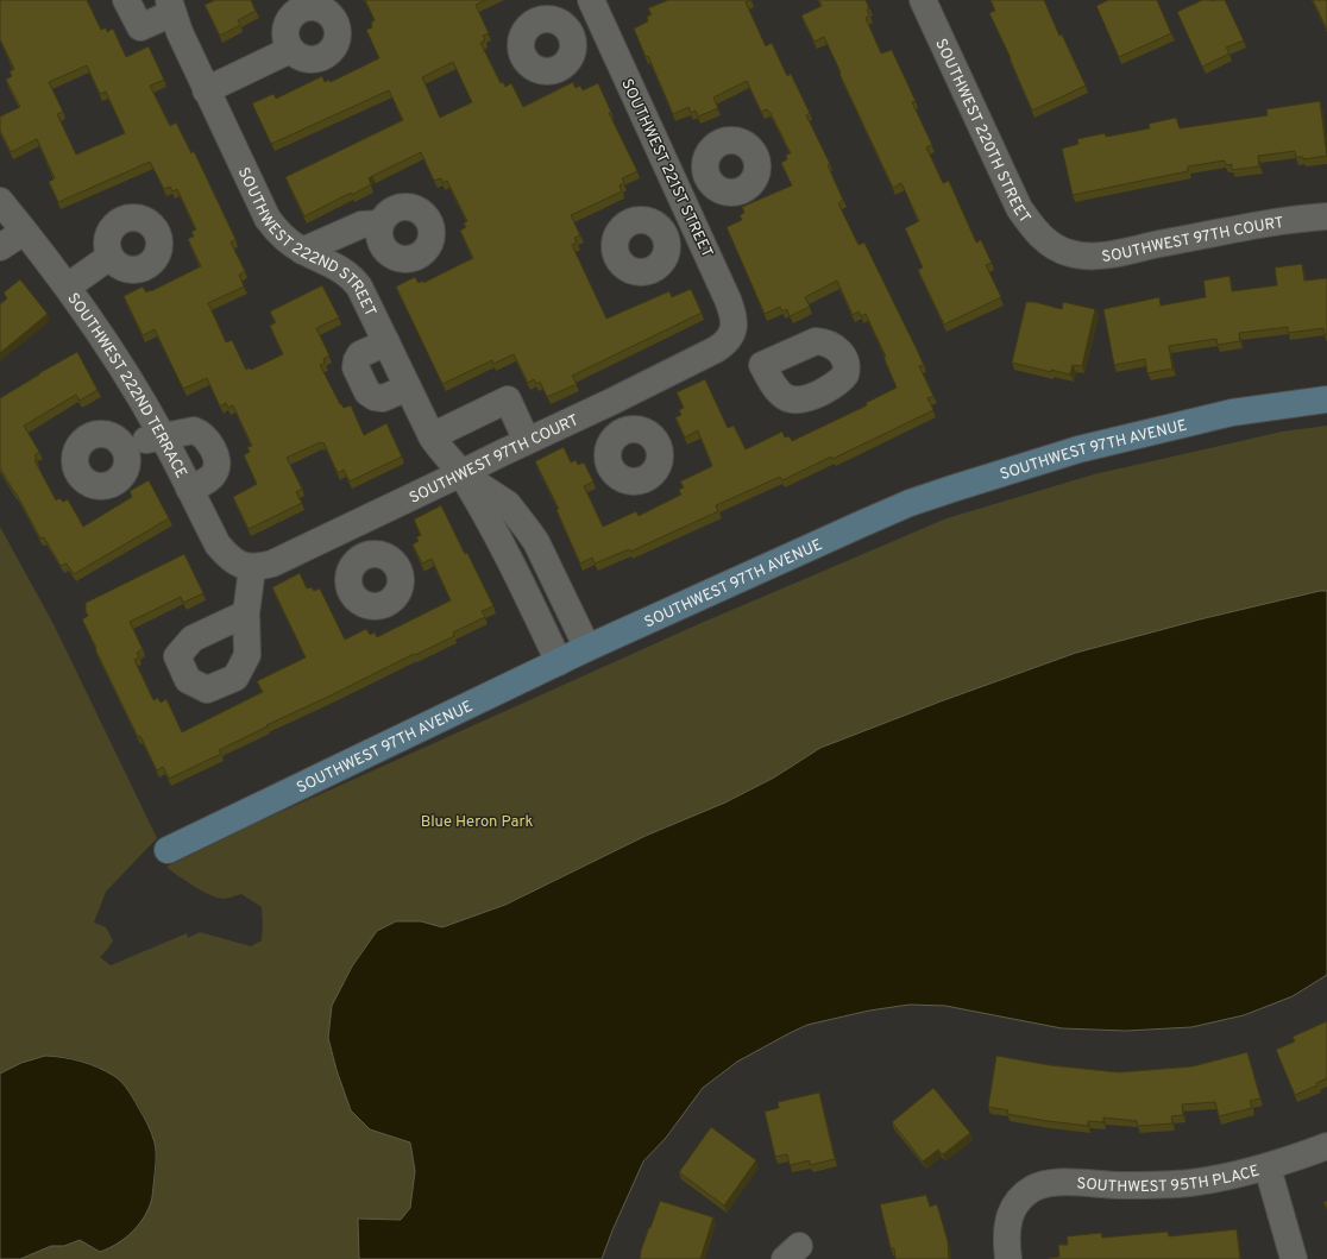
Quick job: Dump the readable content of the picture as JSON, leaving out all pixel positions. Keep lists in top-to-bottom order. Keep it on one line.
{"streets":{"street":["SOUTHWEST 220TH STREET","SOUTHWEST 221ST STREET","SOUTHWEST 97TH COURT","SOUTHWEST 222ND STREET","SOUTHWEST 222ND TERRACE","SOUTHWEST 97TH AVENUE","SOUTHWEST 95TH PLACE"]},"crossings":[["SOUTHWEST 220TH STREET","SOUTHWEST 97TH COURT"],["SOUTHWEST 221ST STREET","SOUTHWEST 97TH COURT"],["SOUTHWEST 97TH COURT","SOUTHWEST 222ND STREET"],["SOUTHWEST 97TH COURT","SOUTHWEST 222ND TERRACE"]],"parks":["Blue Heron Park"]}
